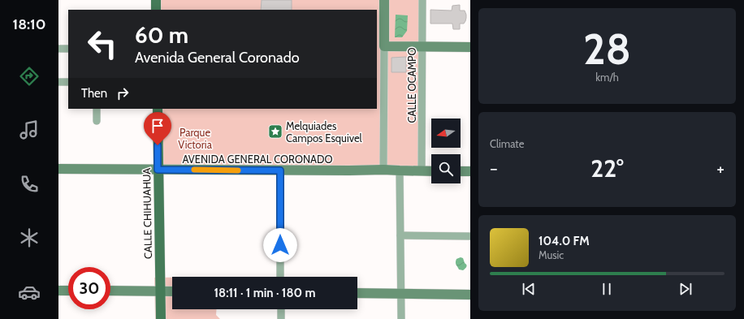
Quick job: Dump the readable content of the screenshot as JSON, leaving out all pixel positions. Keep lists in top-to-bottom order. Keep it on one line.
{"streets":{"main road":["CALLE CHIHUAHUA"],"street":["CALLE OCAMPO","AVENIDA GENERAL CORONADO"]},"crossings":[["CALLE OCAMPO","AVENIDA GENERAL CORONADO"],["AVENIDA GENERAL CORONADO","CALLE CHIHUAHUA"]],"parks":["Parque Victoria"],"places":{"place":["Melquiades Campos Esquivel"]},"north":"left","page":{"tabs":"18:10","tile":[["28","km/h"],"Climate"],"turn":["60 m","Avenida General Coronado"],"then":"Then","heat":["−","22°","+"],"song":["104.0 FM","Music"],"limit":"30","trip":"18:11 · 1 min · 180 m"}}
